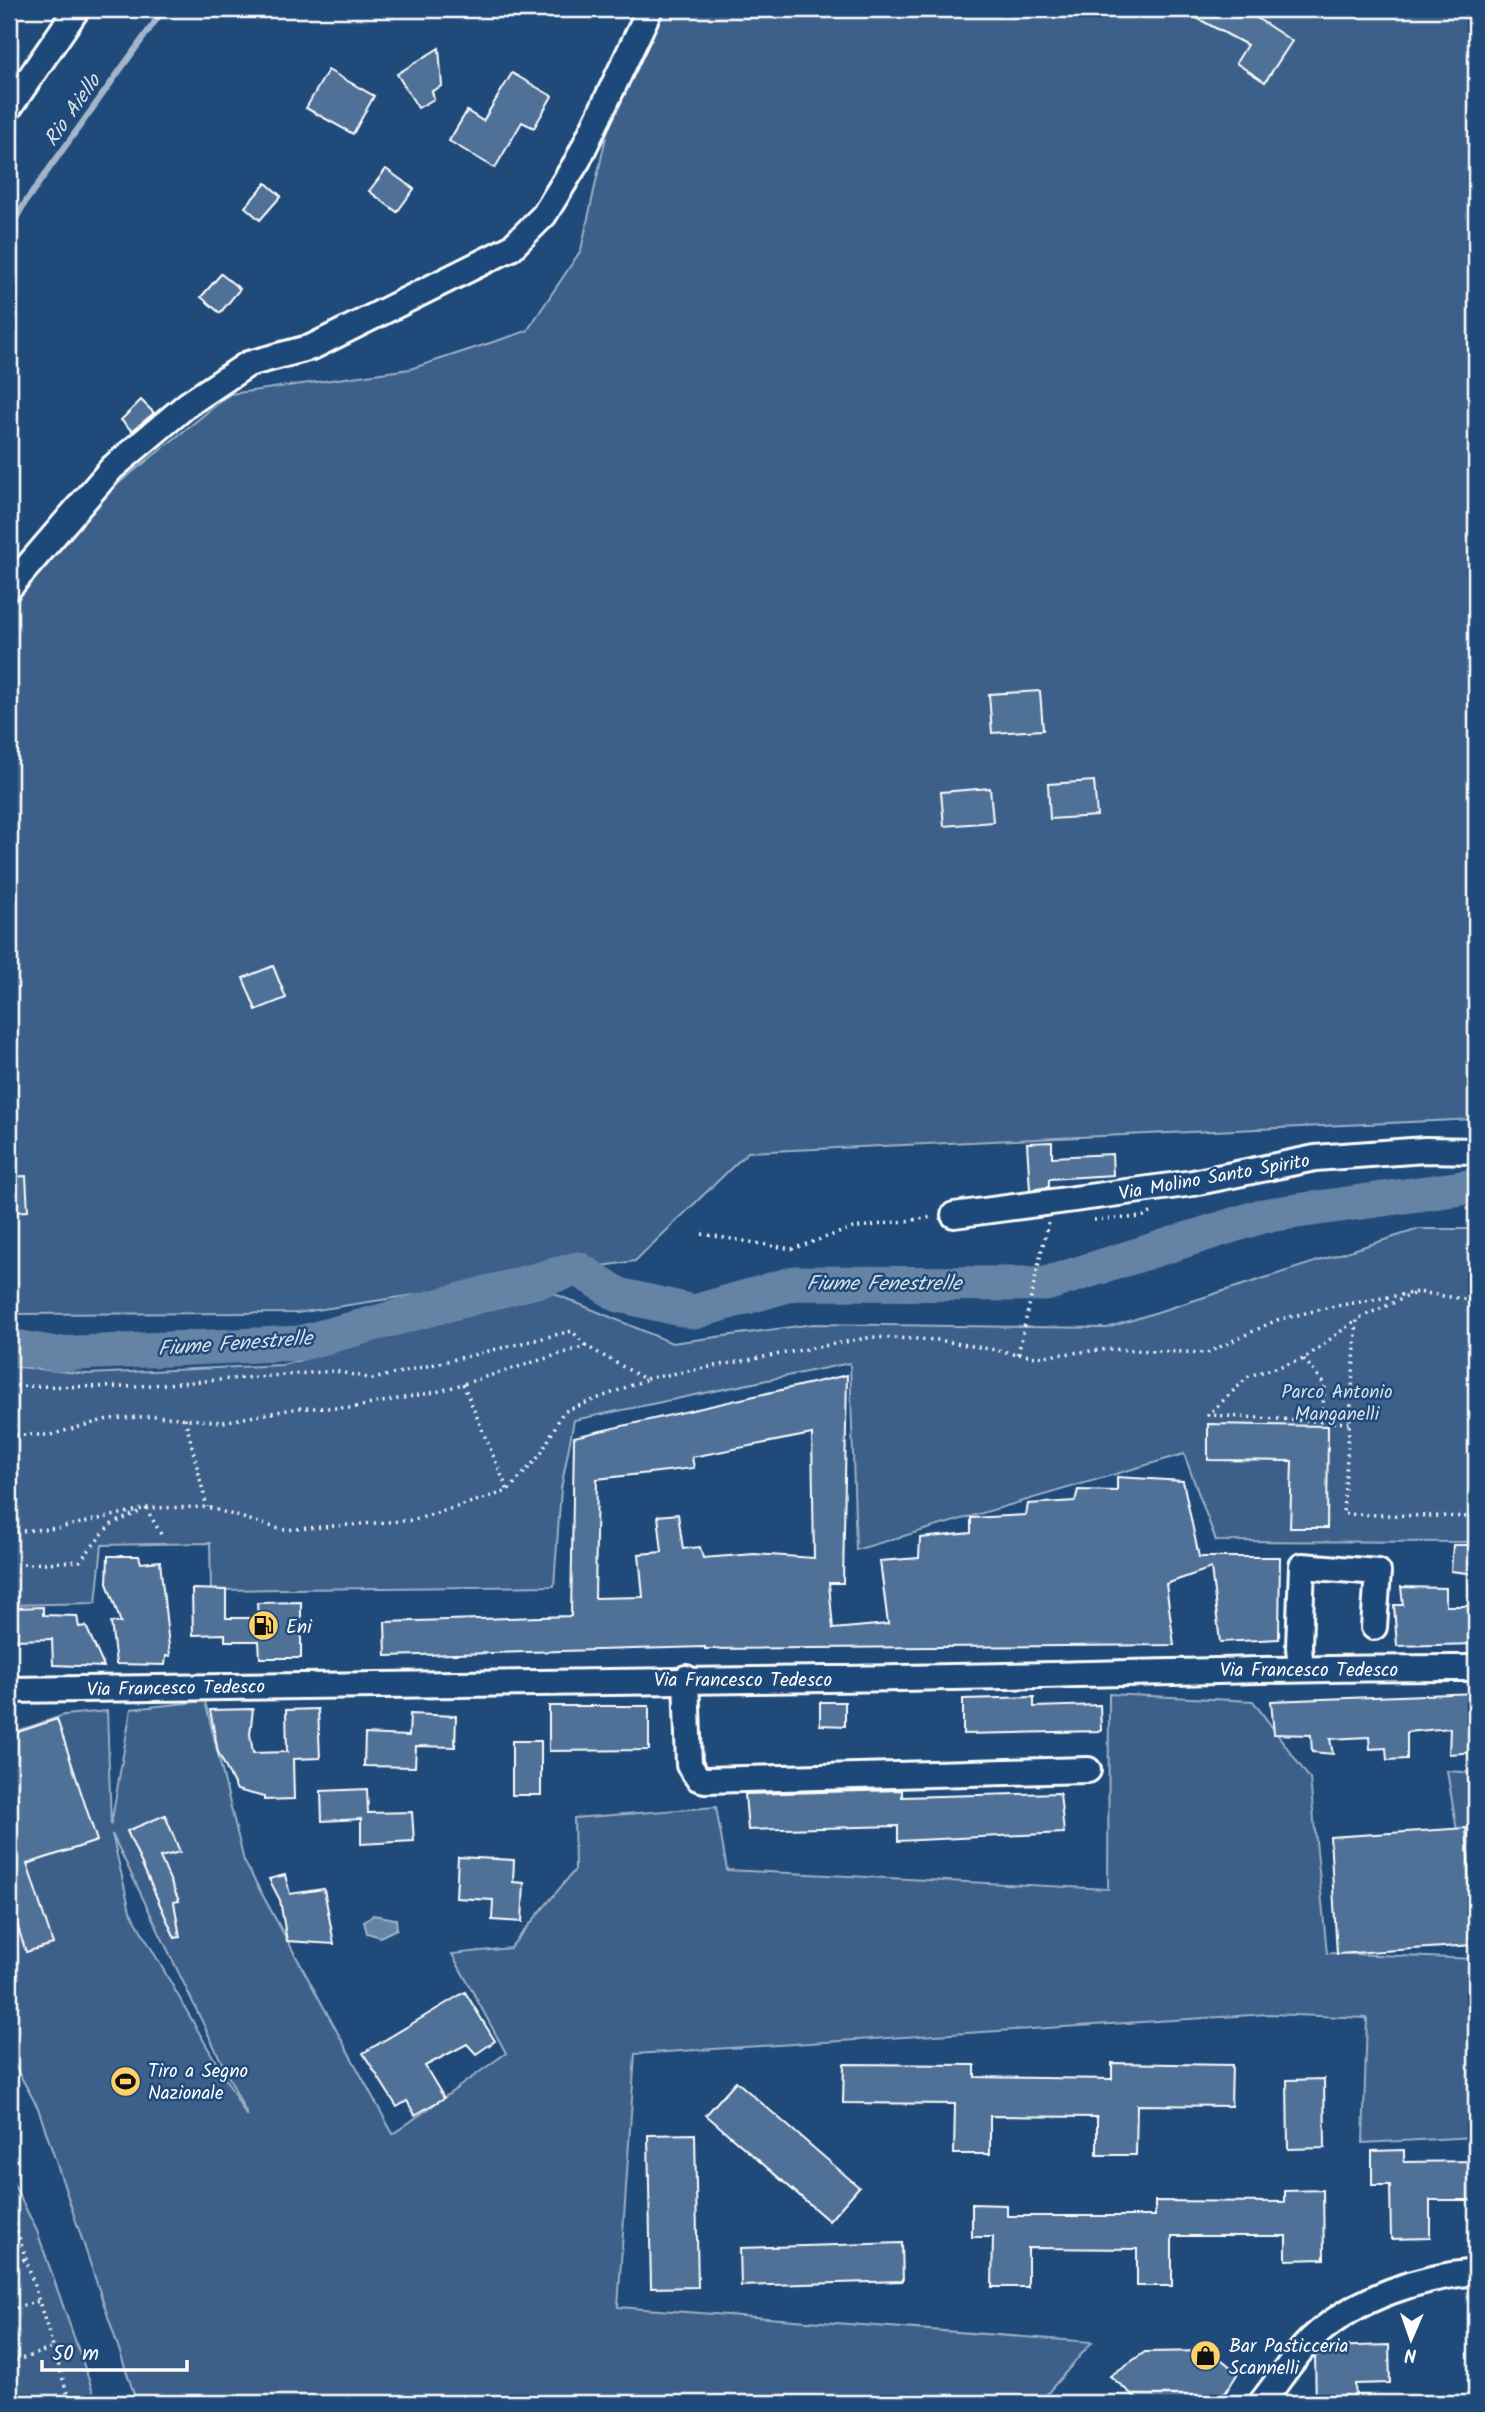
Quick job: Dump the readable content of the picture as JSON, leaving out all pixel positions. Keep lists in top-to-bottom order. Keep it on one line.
{"streets":{"street":["Via Molino Santo Spirito","Via Francesco Tedesco"]},"water":["Rio Aiello","Fiume Fenestrelle"],"parks":["Parco Antonio Manganelli"],"places":{"fuel station":["Eni"],"sports":["Tiro a Segno Nazionale"],"shop":["Bar Pasticceria Scannelli"]},"scale_bar":"50 m","north":"bottom"}
